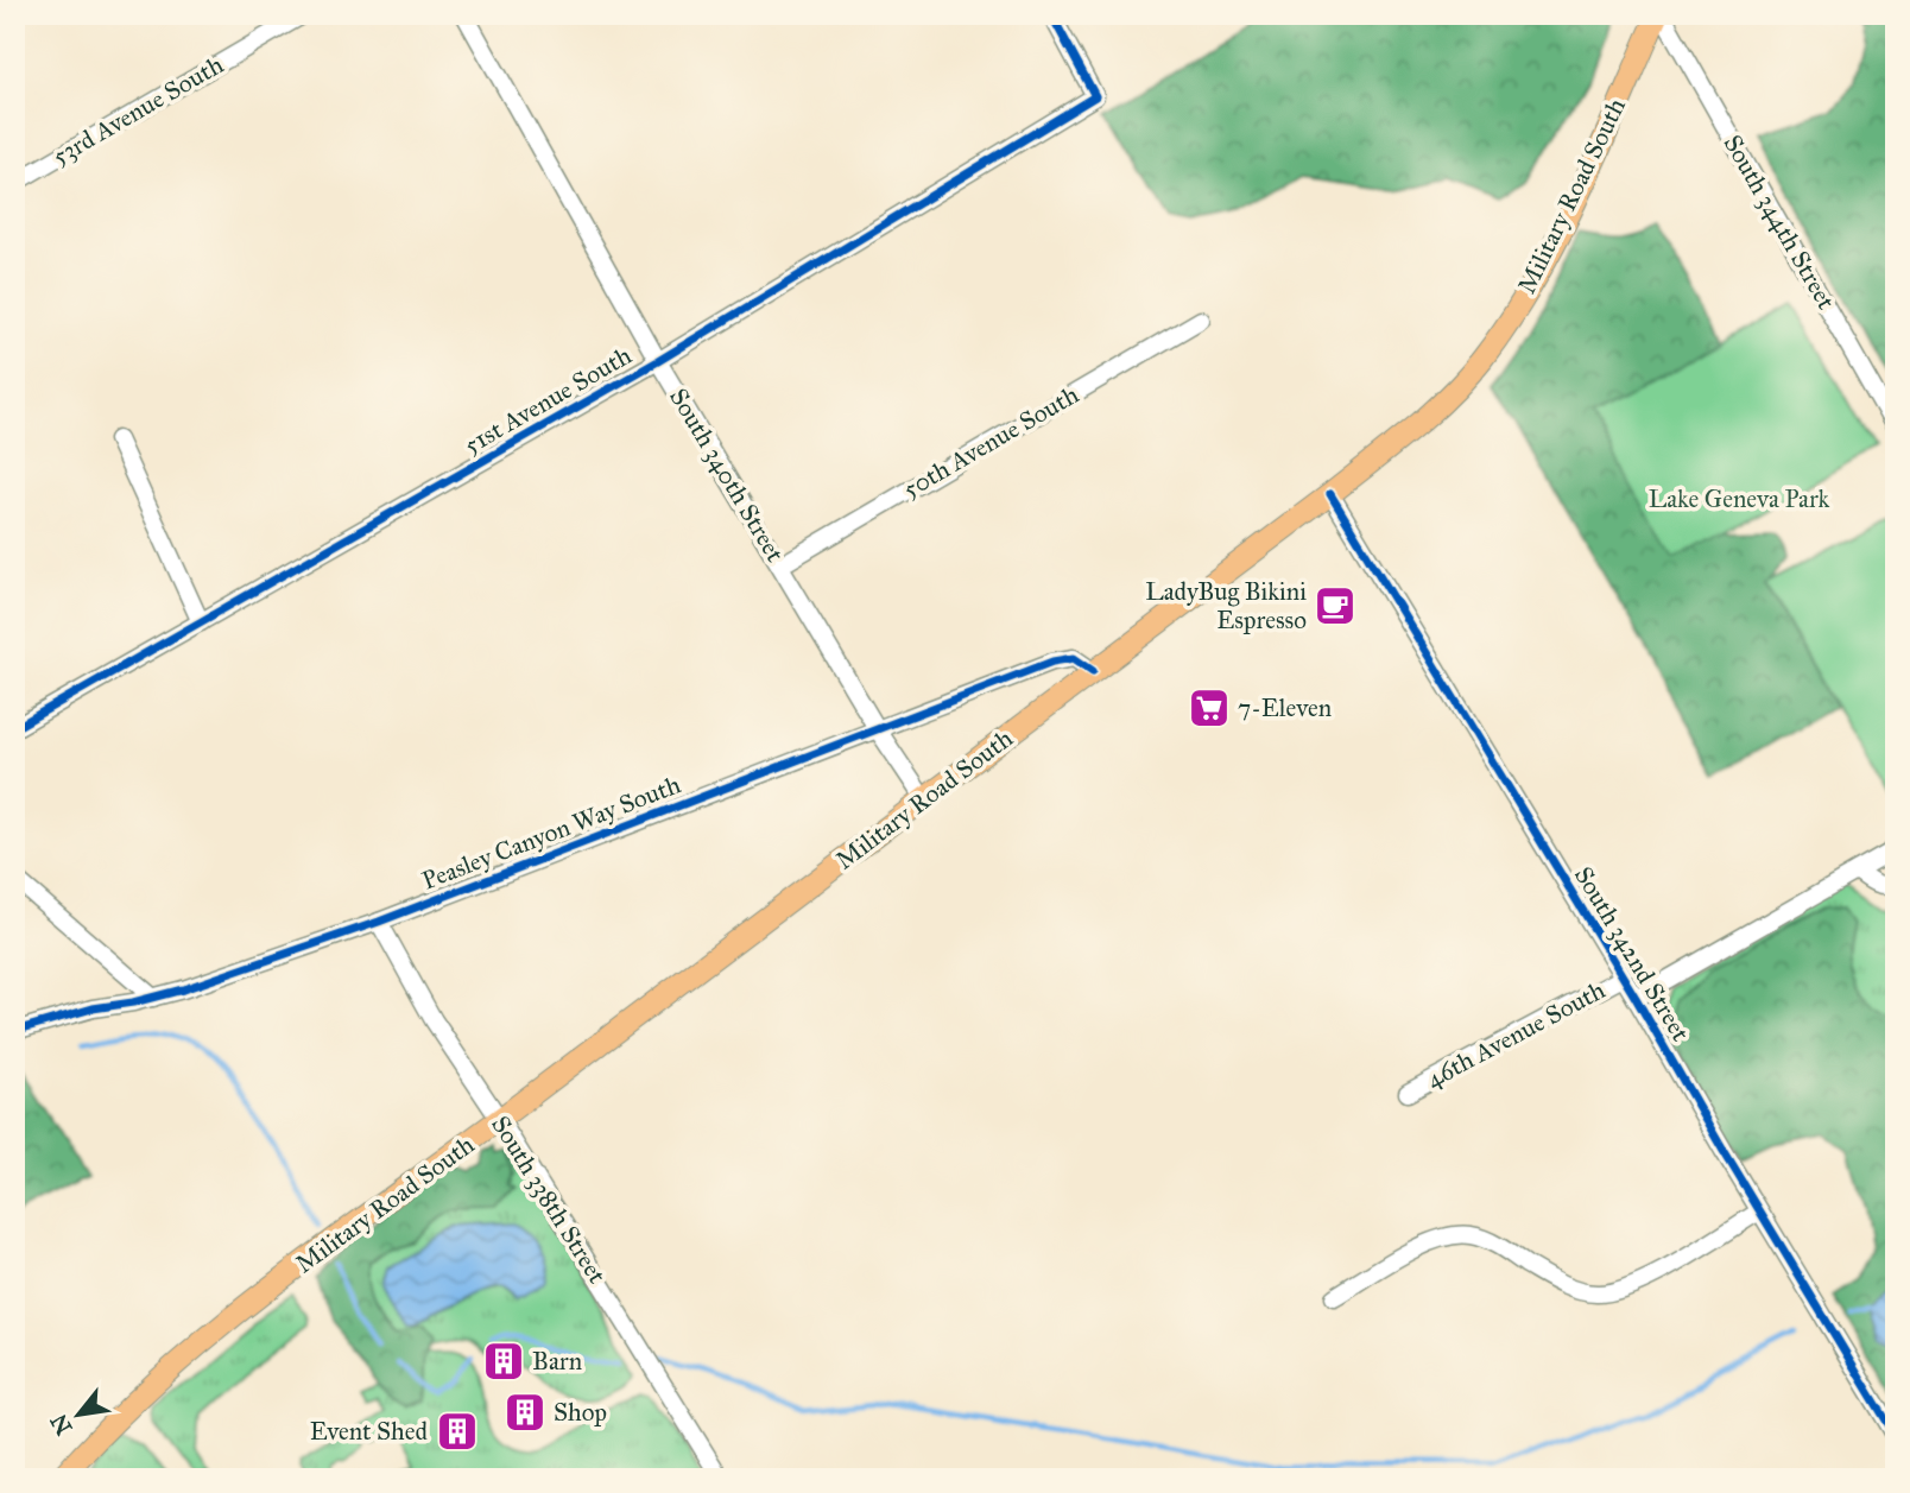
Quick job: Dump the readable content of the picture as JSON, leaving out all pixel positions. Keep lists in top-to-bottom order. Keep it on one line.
{"streets":{"main road":["Military Road South"],"street":["53rd Avenue South","South 344th Street","51st Avenue South","50th Avenue South","South 340th Street","Peasley Canyon Way South","South 342nd Street","46th Avenue South","South 338th Street"]},"crossings":[["Military Road South","South 344th Street"],["Military Road South","South 340th Street"],["Military Road South","Peasley Canyon Way South"],["Military Road South","South 342nd Street"],["Military Road South","South 338th Street"],["51st Avenue South","South 340th Street"],["50th Avenue South","South 340th Street"],["South 340th Street","Peasley Canyon Way South"],["Peasley Canyon Way South","South 338th Street"],["South 342nd Street","46th Avenue South"]],"parks":["Lake Geneva Park"],"places":{"cafe":["LadyBug Bikini Espresso"],"supermarket":["7-Eleven"],"building":["Barn","Shop","Event Shed"]},"north":"bottom left"}
